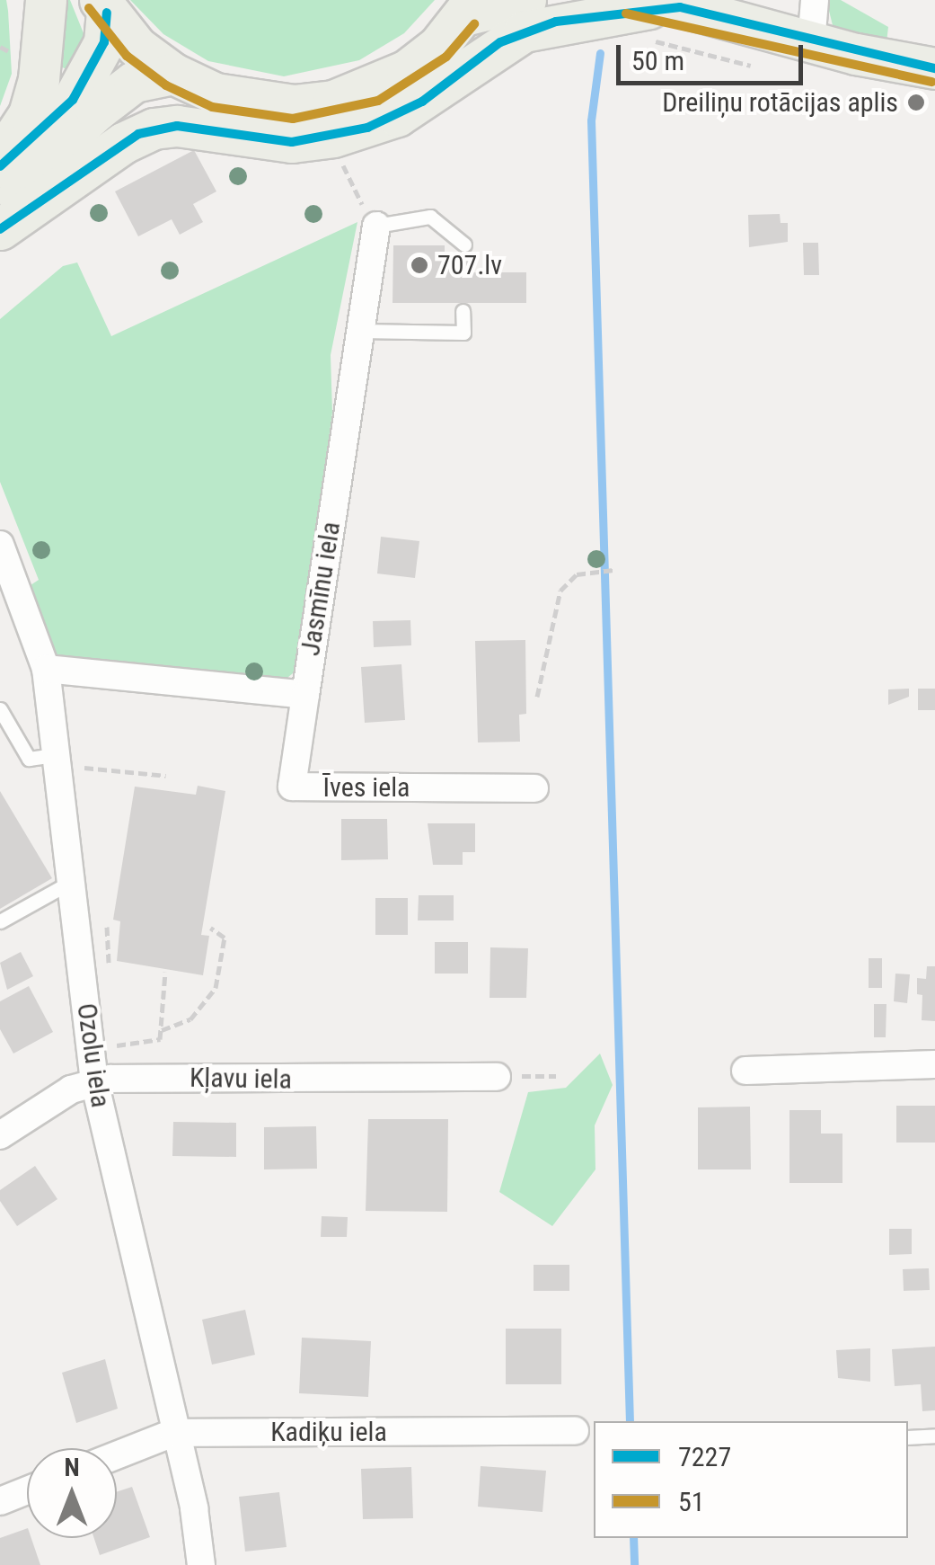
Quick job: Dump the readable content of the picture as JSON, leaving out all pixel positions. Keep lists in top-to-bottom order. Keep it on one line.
{"streets":{"street":["Jasmīnu iela","Īves iela","Ozolu iela","Kļavu iela","Kadiķu iela"]},"crossings":[["Jasmīnu iela","Īves iela"],["Jasmīnu iela","Ozolu iela"],["Ozolu iela","Kļavu iela"],["Ozolu iela","Kadiķu iela"]],"places":["Dreiliņu rotācijas aplis","707.lv"],"lines":["transit line 7227","transit line 51"],"legend":["7227","51"],"scale_bar":"50 m","north":"top"}
